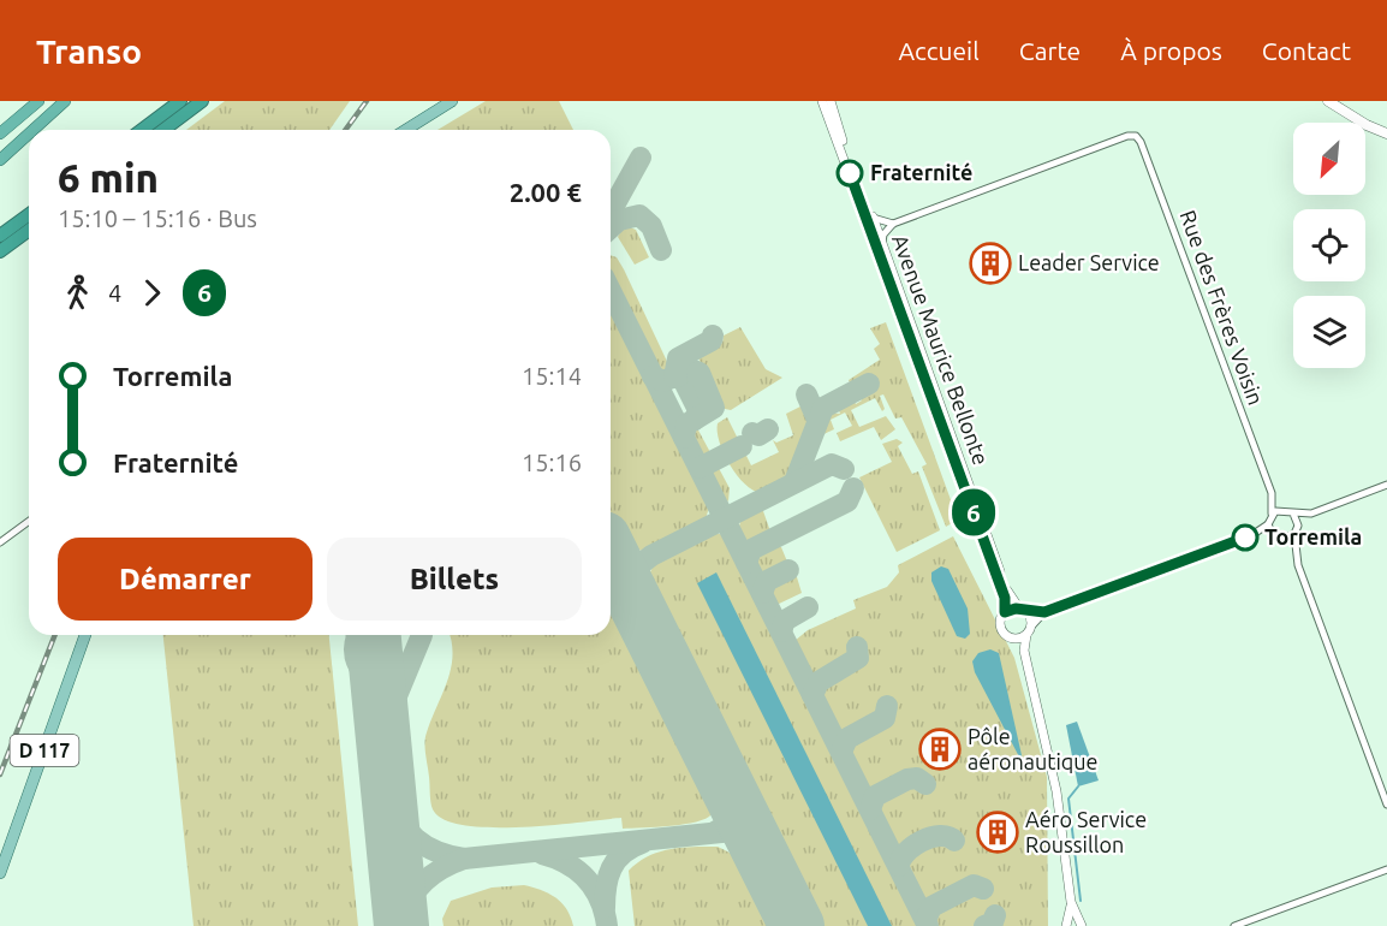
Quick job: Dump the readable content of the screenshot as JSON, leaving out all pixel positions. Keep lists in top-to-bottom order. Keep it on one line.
{"streets":{"main road":["D 117"],"street":["Rue des Frères Voisin","Avenue Maurice Bellonte"]},"places":{"other":["Fraternité","Torremila"],"building":["Leader Service","Pôle aéronautique","Aéro Service Roussillon"]},"lines":["bus line 6"],"north":"bottom left","page":{"header":"Transo","nav":["Accueil","Carte","À propos","Contact"],"on_map":"6","heading":["6 min","15:10 – 15:16 · Bus","2.00 €"],"legs":["4","6"],"list":[{"name":"Torremila","value":"15:14"},{"name":"Fraternité","value":"15:16"}],"buttons":["Démarrer","Billets"]}}
